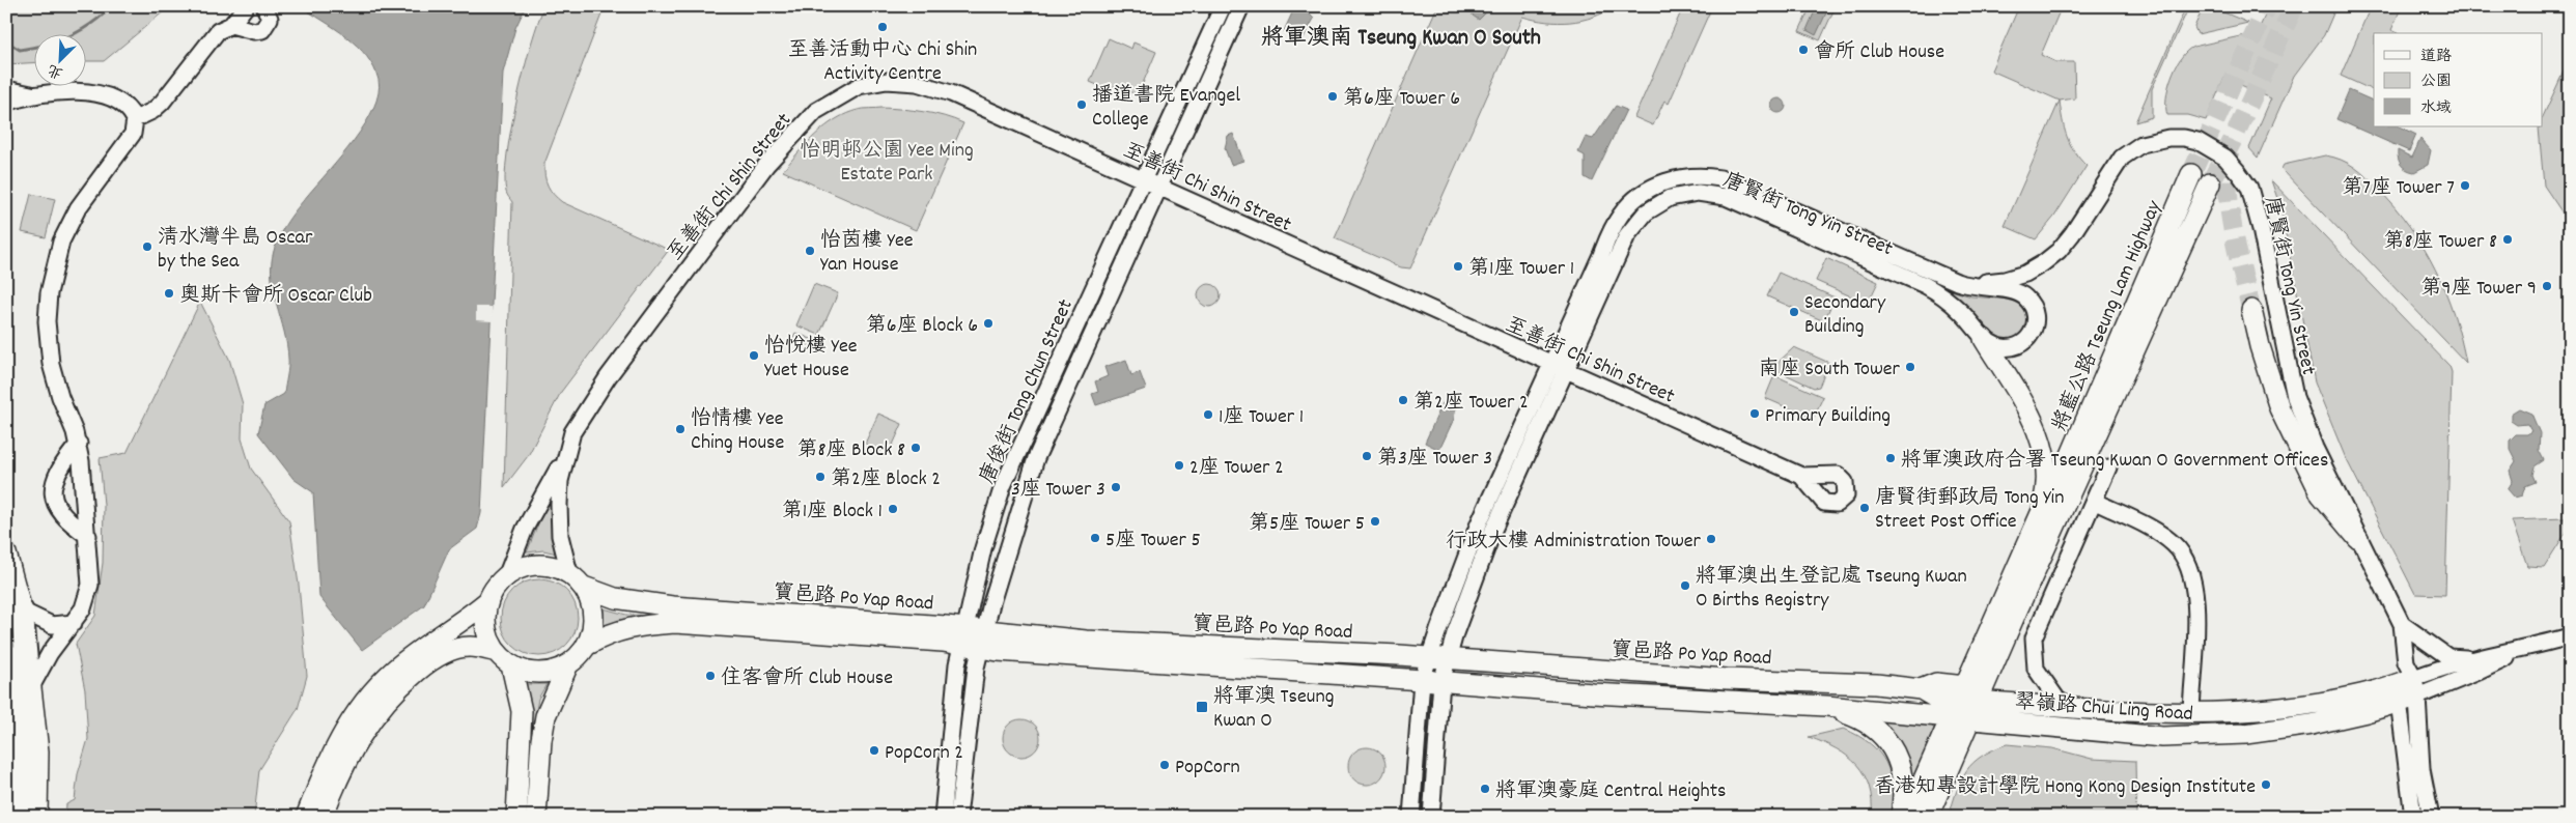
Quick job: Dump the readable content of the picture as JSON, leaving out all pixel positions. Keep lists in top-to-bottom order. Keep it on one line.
{"streets":{"main road":["將藍公路 Tseung Lam Highway","寶邑路 Po Yap Road","翠嶺路 Chui Ling Road"],"street":["至善街 Chi Shin Street","唐賢街 Tong Yin Street","唐俊街 Tong Chun Street"]},"crossings":[["至善街 Chi Shin Street","唐賢街 Tong Yin Street"],["至善街 Chi Shin Street","唐俊街 Tong Chun Street"],["至善街 Chi Shin Street","寶邑路 Po Yap Road"],["唐賢街 Tong Yin Street","寶邑路 Po Yap Road"],["唐賢街 Tong Yin Street","翠嶺路 Chui Ling Road"],["將藍公路 Tseung Lam Highway","寶邑路 Po Yap Road"],["將藍公路 Tseung Lam Highway","翠嶺路 Chui Ling Road"],["唐俊街 Tong Chun Street","寶邑路 Po Yap Road"],["寶邑路 Po Yap Road","翠嶺路 Chui Ling Road"]],"districts":["將軍澳南 Tseung Kwan O South"],"parks":["怡明邨公園 Yee Ming Estate Park"],"places":{"other":["至善活動中心 Chi Shin Activity Centre","會所 Club House","第6座 Tower 6","播道書院 Evangel College","第7座 Tower 7","第8座 Tower 8","清水灣半島 Oscar by the Sea","怡茵樓 Yee Yan House","第1座 Tower 1","第9座 Tower 9","奧斯卡會所 Oscar Club","Secondary Building","第6座 Block 6","怡悅樓 Yee Yuet House","南座 South Tower","第2座 Tower 2","Primary Building","1座 Tower 1","怡情樓 Yee Ching House","第8座 Block 8","第3座 Tower 3","將軍澳政府合署 Tseung Kwan O Government Offices","2座 Tower 2","第2座 Block 2","3座 Tower 3","唐賢街郵政局 Tong Yin Street Post Office","第1座 Block 1","第5座 Tower 5","5座 Tower 5","行政大樓 Administration Tower","將軍澳出生登記處 Tseung Kwan O Births Registry","住客會所 Club House","PopCorn 2","PopCorn","香港知專設計學院 Hong Kong Design Institute","將軍澳豪庭 Central Heights"],"transit":["將軍澳 Tseung Kwan O"]},"legend":["道路","公園","水域"],"north":"bottom left"}
